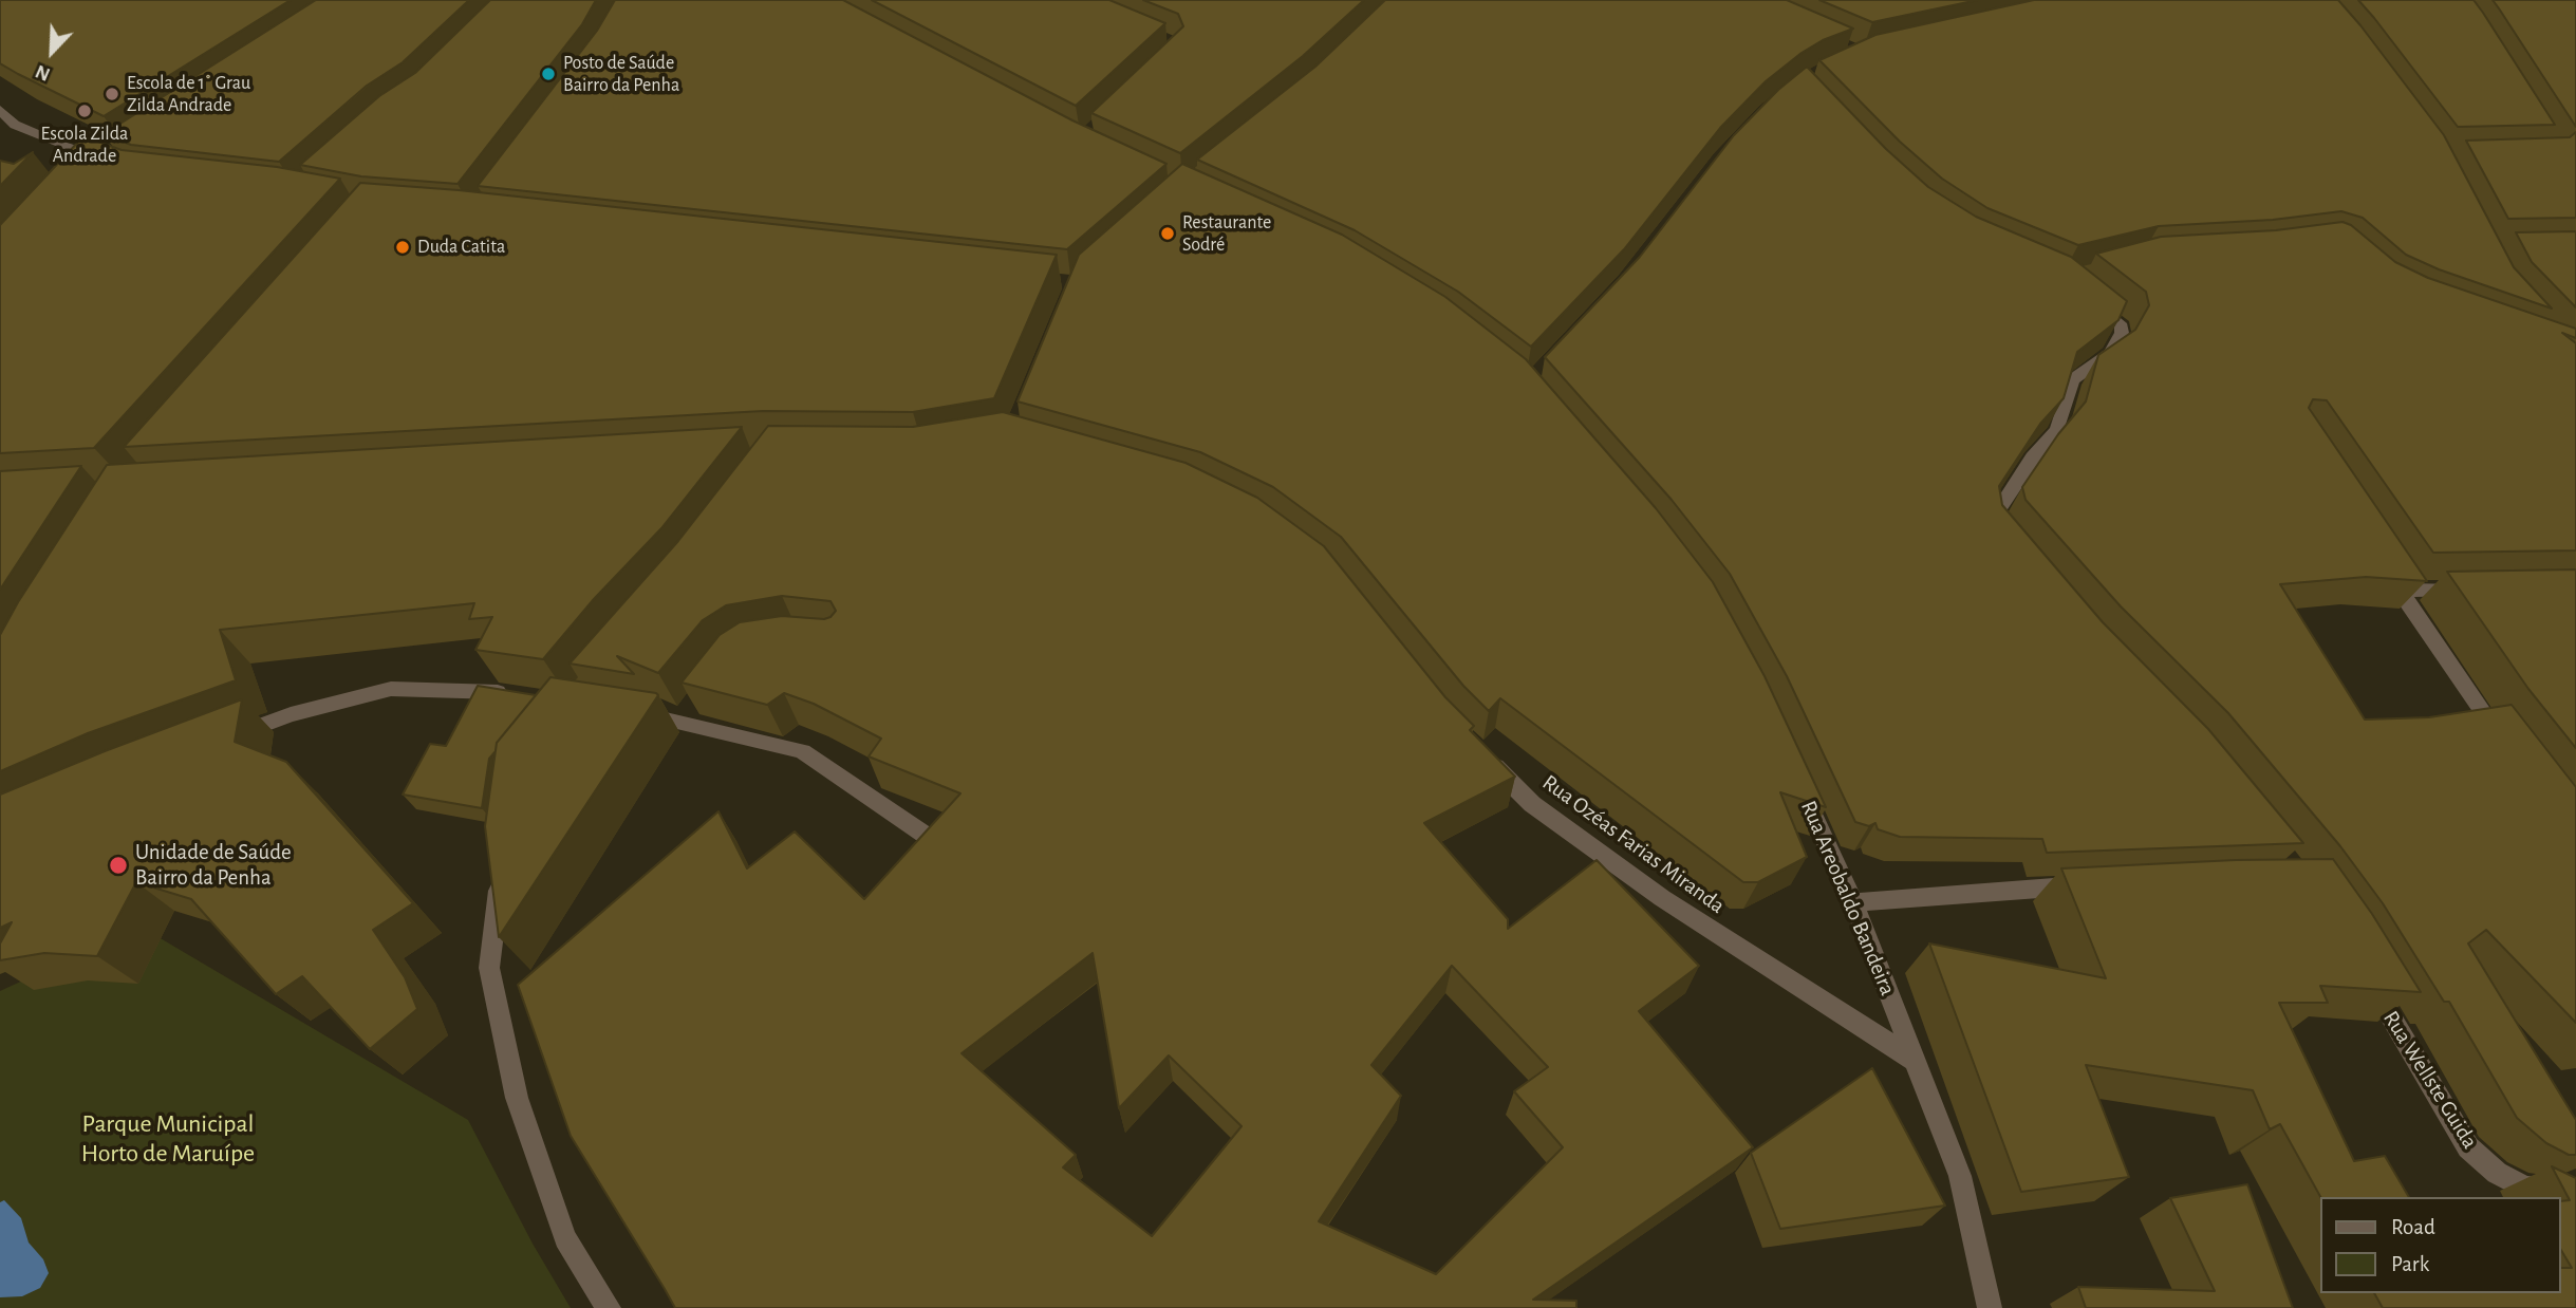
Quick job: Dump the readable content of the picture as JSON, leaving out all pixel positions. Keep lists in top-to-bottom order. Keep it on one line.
{"streets":{"street":["Rua Ozéas Farias Miranda","Rua Areobaldo Bandeira","Rua Wellste Guida"]},"crossings":[["Rua Ozéas Farias Miranda","Rua Areobaldo Bandeira"]],"parks":["Parque Municipal Horto de Maruípe"],"places":["Posto de Saúde Bairro da Penha","Escola de 1˚ Grau Zilda Andrade","Escola Zilda Andrade","Restaurante Sodré","Duda Catita","Unidade de Saúde Bairro da Penha"],"legend":["Road","Park"],"north":"bottom left"}
